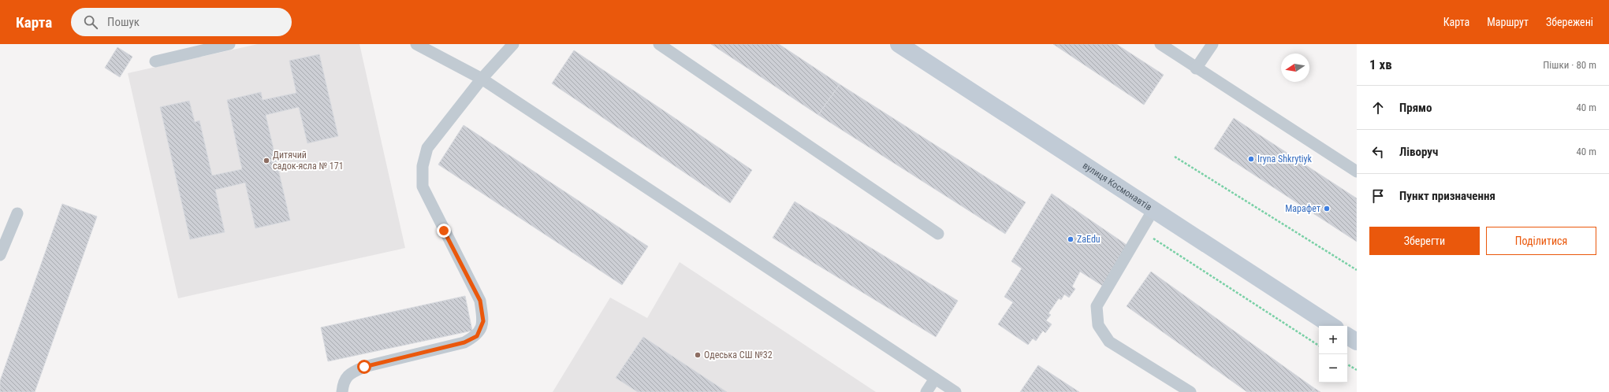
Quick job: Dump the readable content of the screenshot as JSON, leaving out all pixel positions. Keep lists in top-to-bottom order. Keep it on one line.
{"streets":{"main road":["вулиця Космонавтів"]},"places":["Iryna Shkrytiyk","Дитячий садок-ясла № 171","Марафет","ZaEdu","Одеська СШ №32"],"north":"left","page":{"header":"Карта","search":"Пошук","nav":["Карта","Маршрут","Збережені"],"heading":["1 хв","Пішки · 80 m"],"list":[["Прямо","40 m"],["Ліворуч","40 m"],"Пункт призначення"],"buttons":["Зберегти","Поділитися"],"map_buttons":["+","−"]}}
